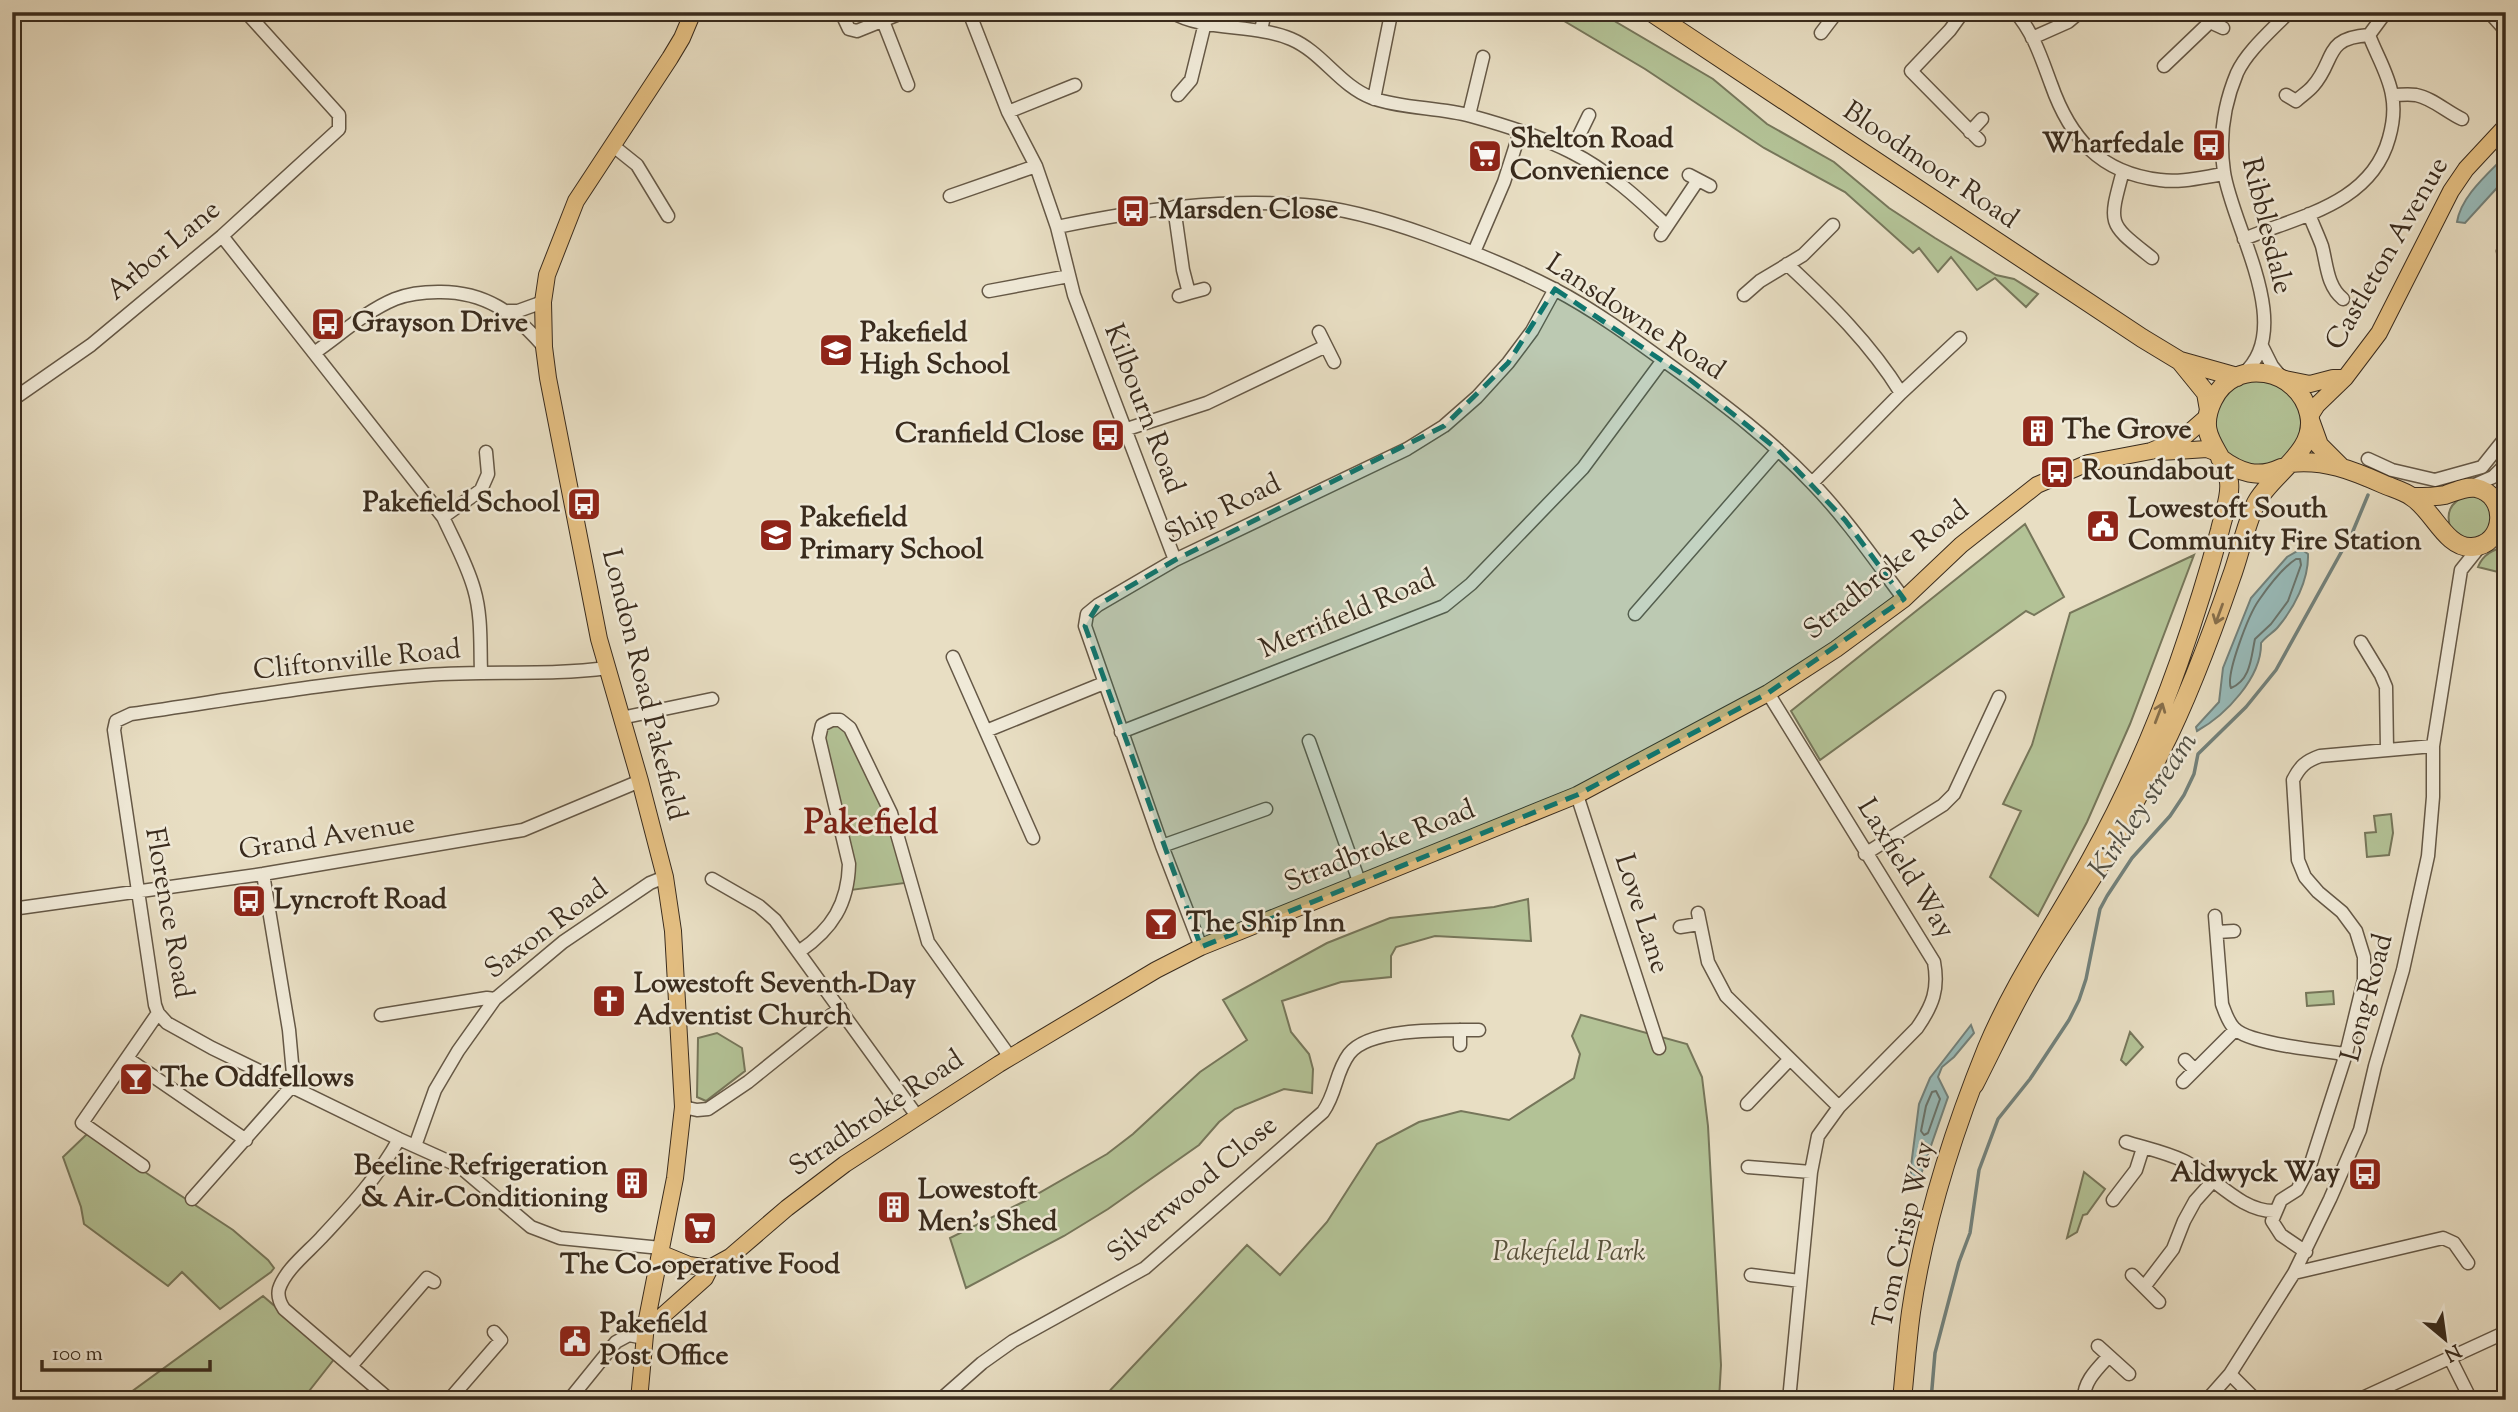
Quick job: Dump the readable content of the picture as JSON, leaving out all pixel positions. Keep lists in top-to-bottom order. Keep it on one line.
{"streets":{"highway":["Bloodmoor Road","Tom Crisp Way"],"main road":["Castleton Avenue","Stradbroke Road","London Road Pakefield"],"street":["Ribblesdale","Arbor Lane","Lansdowne Road","Kilbourn Road","Ship Road","Merrifield Road","Cliftonville Road","Grand Avenue","Laxfield Way","Florence Road","Love Lane","Saxon Road","Long Road","Silverwood Close"]},"crossings":[["Castleton Avenue","Stradbroke Road"],["Lansdowne Road","Kilbourn Road"],["Lansdowne Road","Ship Road"],["Lansdowne Road","Stradbroke Road"],["Lansdowne Road","Merrifield Road"],["Kilbourn Road","Ship Road"],["Ship Road","Stradbroke Road"],["Ship Road","Merrifield Road"],["Stradbroke Road","London Road Pakefield"],["Stradbroke Road","Laxfield Way"],["Stradbroke Road","Love Lane"],["Cliftonville Road","London Road Pakefield"],["Cliftonville Road","Florence Road"],["London Road Pakefield","Grand Avenue"],["London Road Pakefield","Florence Road"],["London Road Pakefield","Saxon Road"],["Grand Avenue","Florence Road"],["Florence Road","Saxon Road"]],"districts":["Pakefield"],"water":["Kirkley stream"],"parks":["Pakefield Park"],"places":{"bus stop":["Wharfedale","Marsden Close","Grayson Drive","Cranfield Close","Roundabout","Pakefield School","Lyncroft Road","Aldwyck Way"],"supermarket":["Shelton Road Convenience","The Co-operative Food"],"school or university":["Pakefield High School","Pakefield Primary School"],"building":["The Grove","Beeline Refrigeration & Air-Conditioning","Lowestoft Men's Shed"],"public building":["Lowestoft South Community Fire Station","Pakefield Post Office"],"bar":["The Ship Inn","The Oddfellows"],"church":["Lowestoft Seventh-Day Adventist Church"]},"scale_bar":"100 m","north":"bottom right"}
